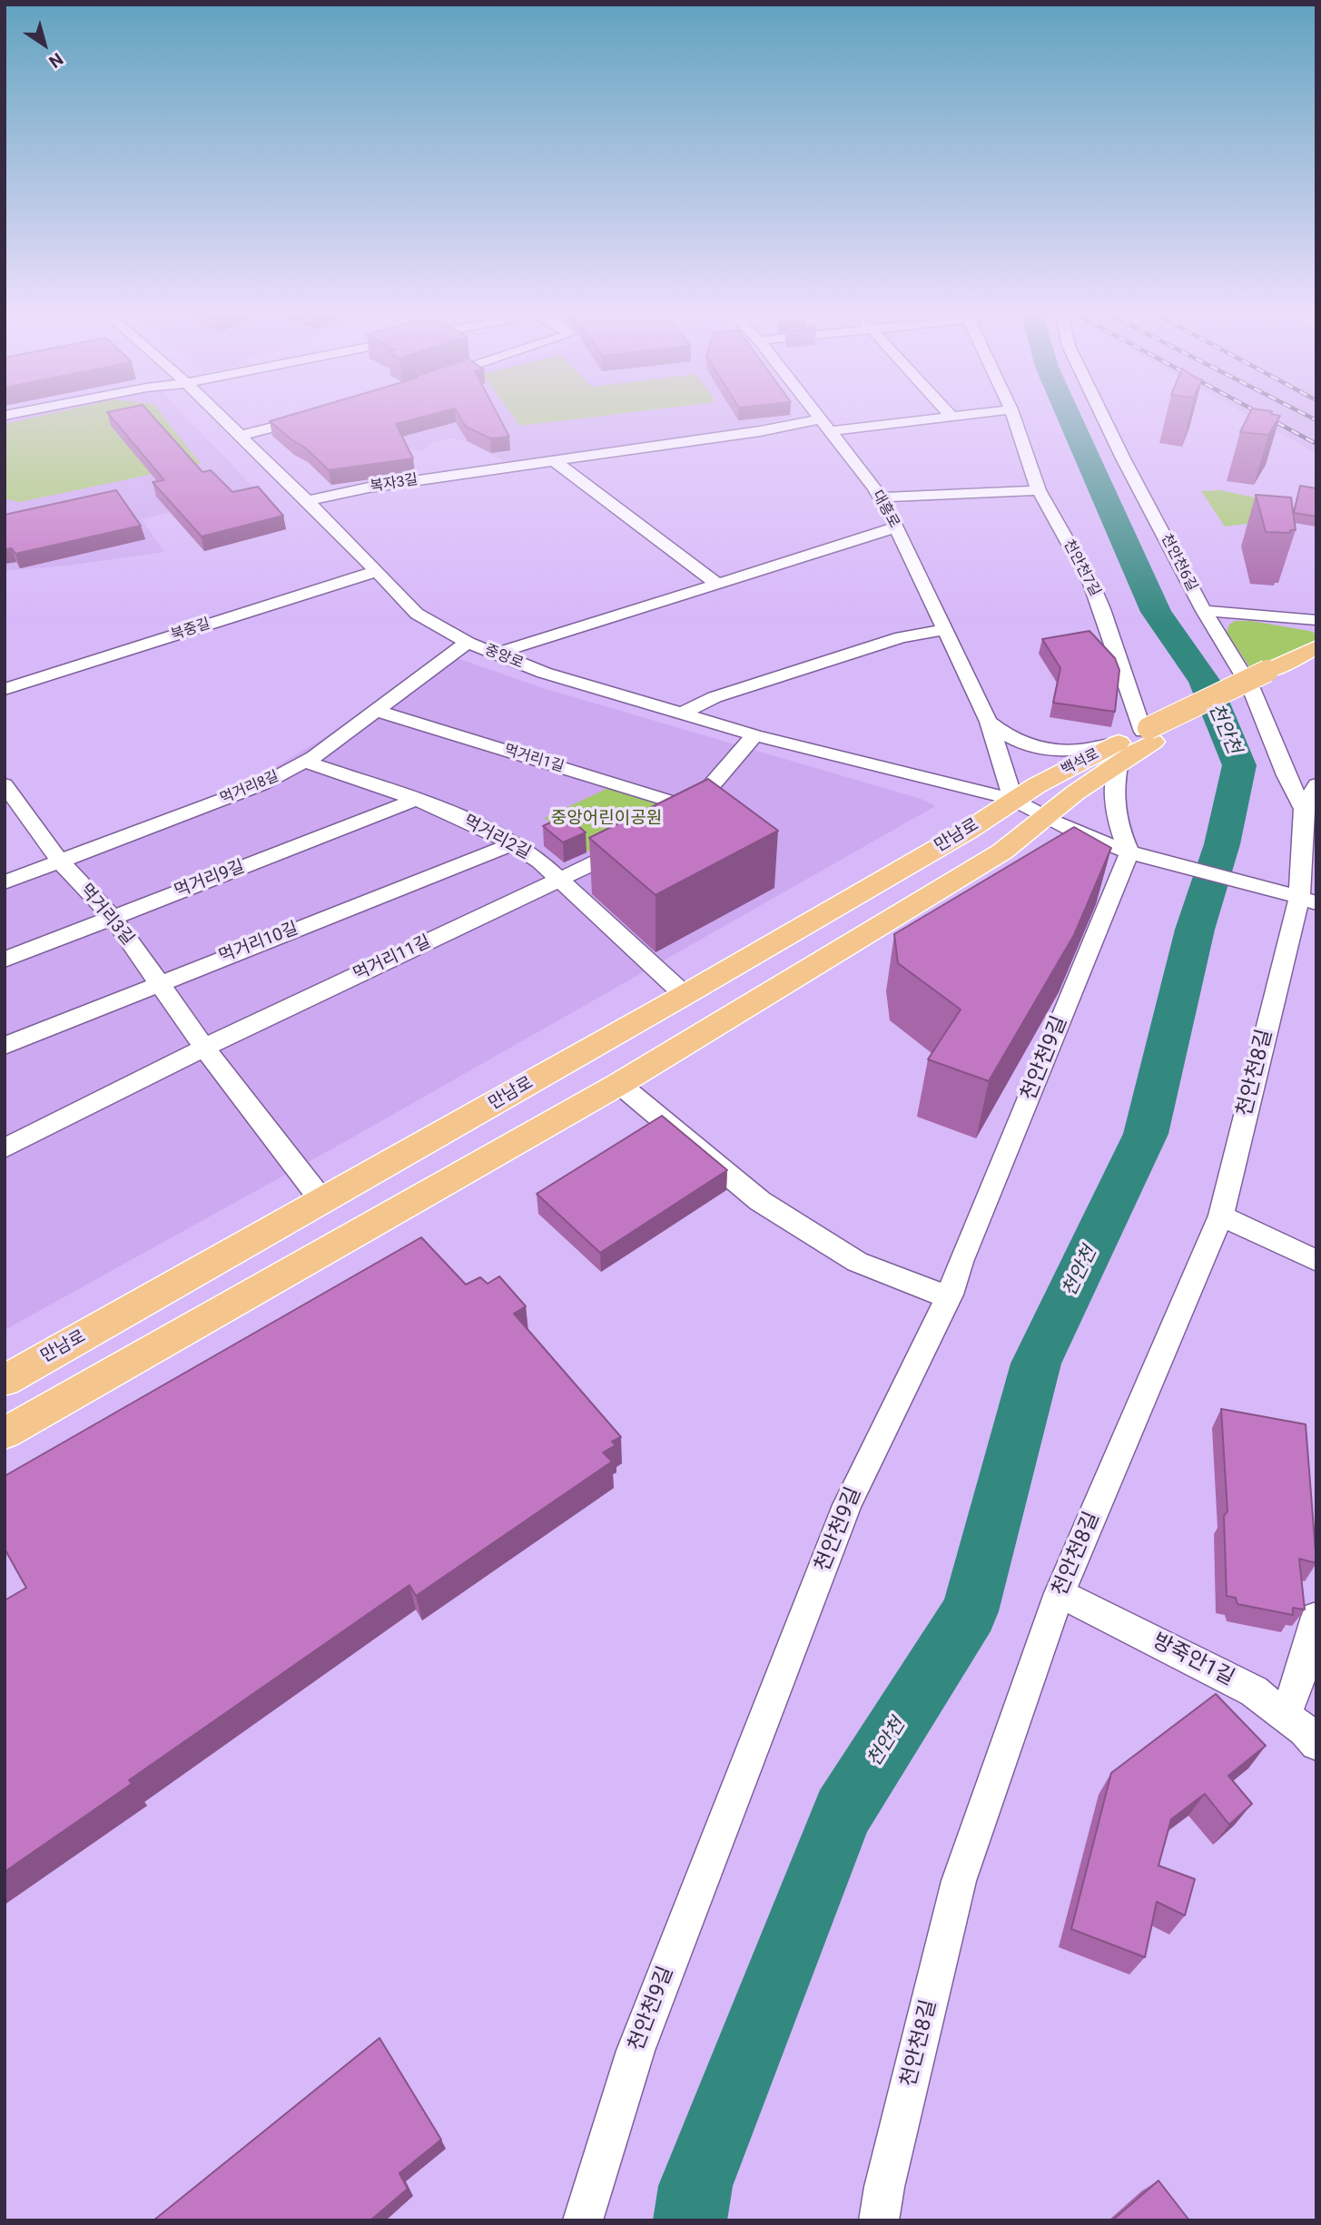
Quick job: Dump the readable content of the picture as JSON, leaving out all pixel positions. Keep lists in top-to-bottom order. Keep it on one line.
{"streets":{"main road":["백석로","만남로"],"street":["복자3길","대흥로","천안천6길","천안천7길","북중길","중앙로","먹거리1길","먹거리8길","먹거리2길","먹거리9길","먹거리3길","먹거리10길","먹거리11길","천안천9길","천안천8길","방죽안1길"]},"crossings":[["복자3길","대흥로"],["복자3길","중앙로"],["대흥로","중앙로"],["대흥로","백석로"],["대흥로","만남로"],["천안천7길","백석로"],["북중길","중앙로"],["중앙로","백석로"],["중앙로","먹거리8길"],["중앙로","만남로"],["먹거리1길","먹거리8길"],["백석로","만남로"],["먹거리8길","먹거리2길"],["먹거리8길","먹거리3길"],["만남로","먹거리2길"],["만남로","먹거리3길"],["먹거리2길","먹거리9길"],["먹거리2길","먹거리10길"],["먹거리2길","먹거리11길"],["먹거리9길","먹거리3길"],["먹거리3길","먹거리10길"],["먹거리3길","먹거리11길"],["천안천8길","방죽안1길"]],"water":["천안천"],"parks":["중앙어린이공원"],"north":"bottom right"}
